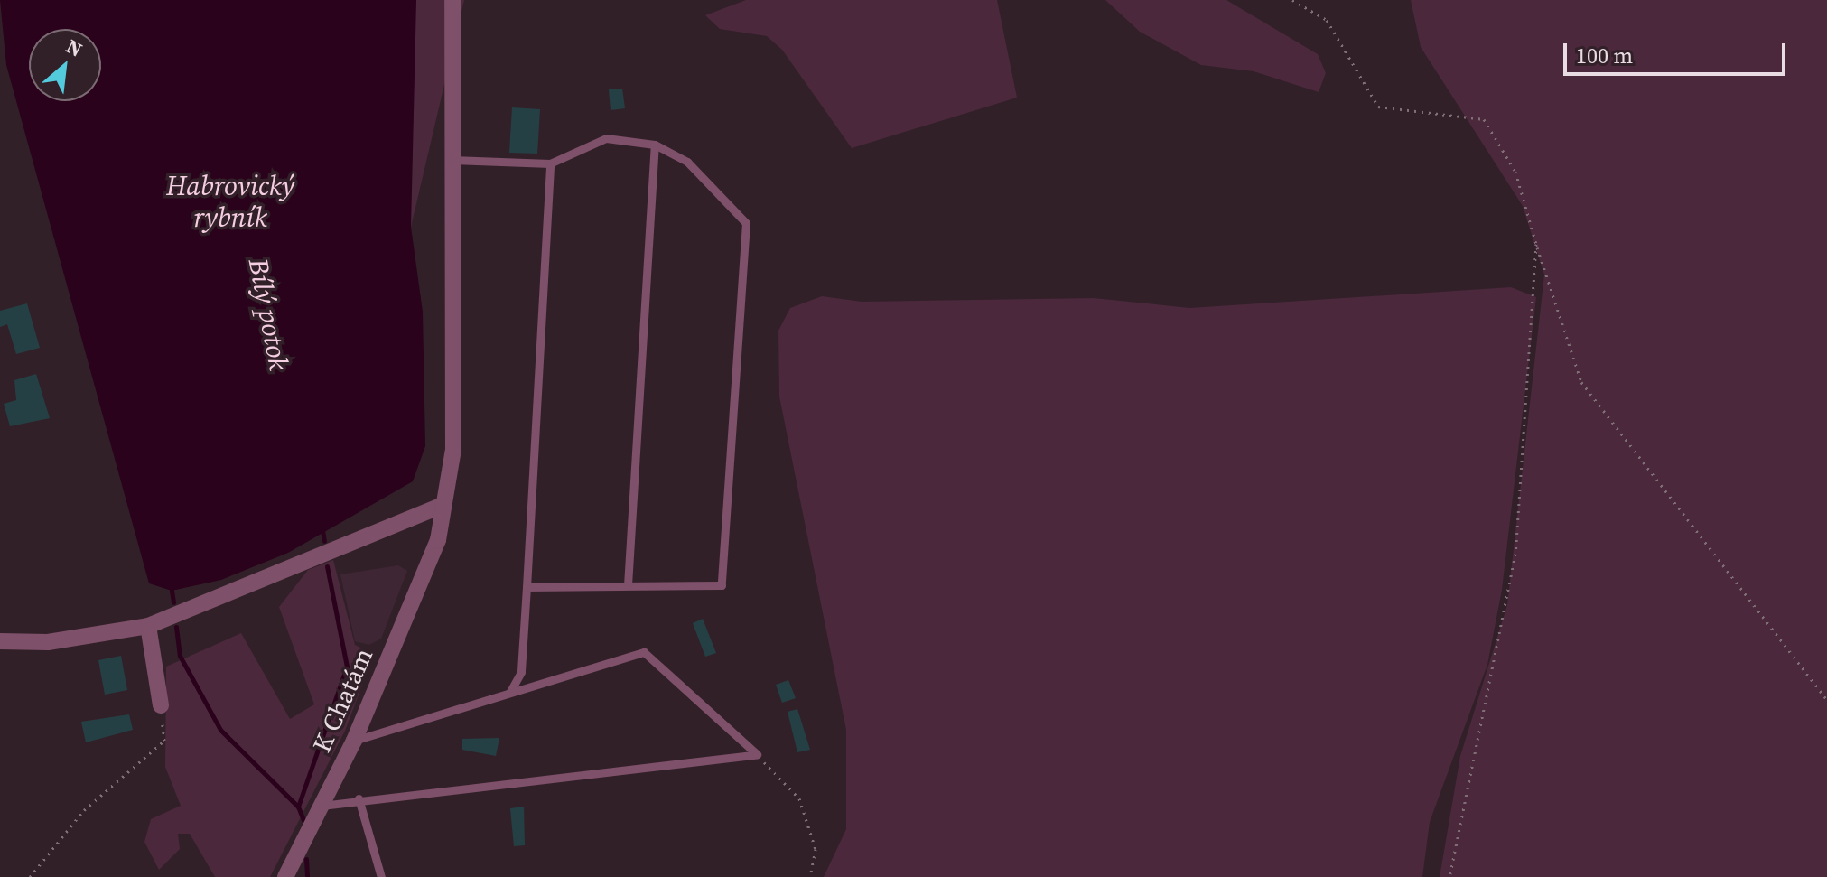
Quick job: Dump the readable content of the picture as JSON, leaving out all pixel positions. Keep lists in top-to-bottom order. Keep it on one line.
{"streets":{"street":["K Chatám"]},"water":["Habrovický rybník","Bílý potok"],"scale_bar":"100 m","north":"top right"}
